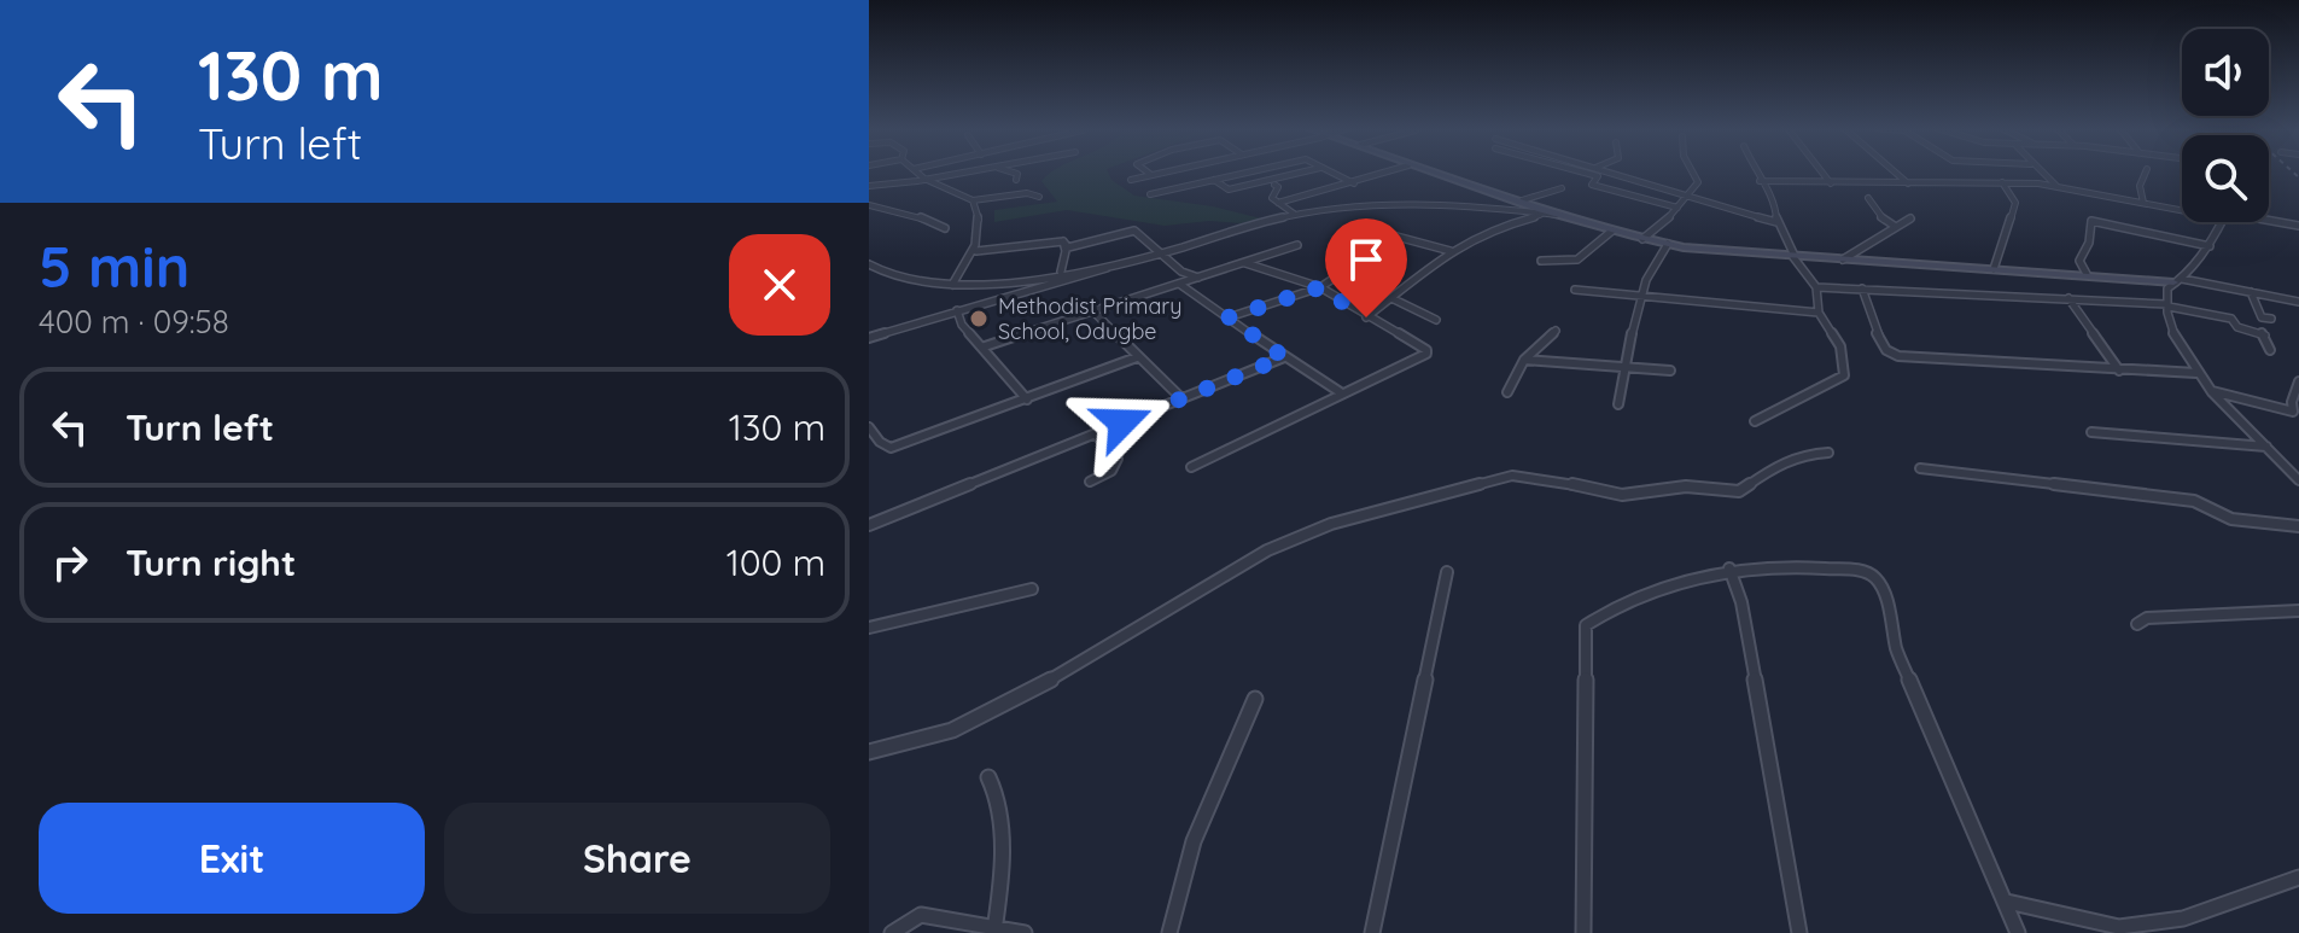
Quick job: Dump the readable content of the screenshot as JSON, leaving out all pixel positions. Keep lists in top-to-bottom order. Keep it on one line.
{"places":["Methodist Primary School, Odugbe"],"page":{"turn":["130 m","Turn left"],"heading":["5 min","400 m · 09:58"],"list":[{"name":"Turn left","value":"130 m"},{"name":"Turn right","value":"100 m"}],"buttons":["Exit","Share"]}}
